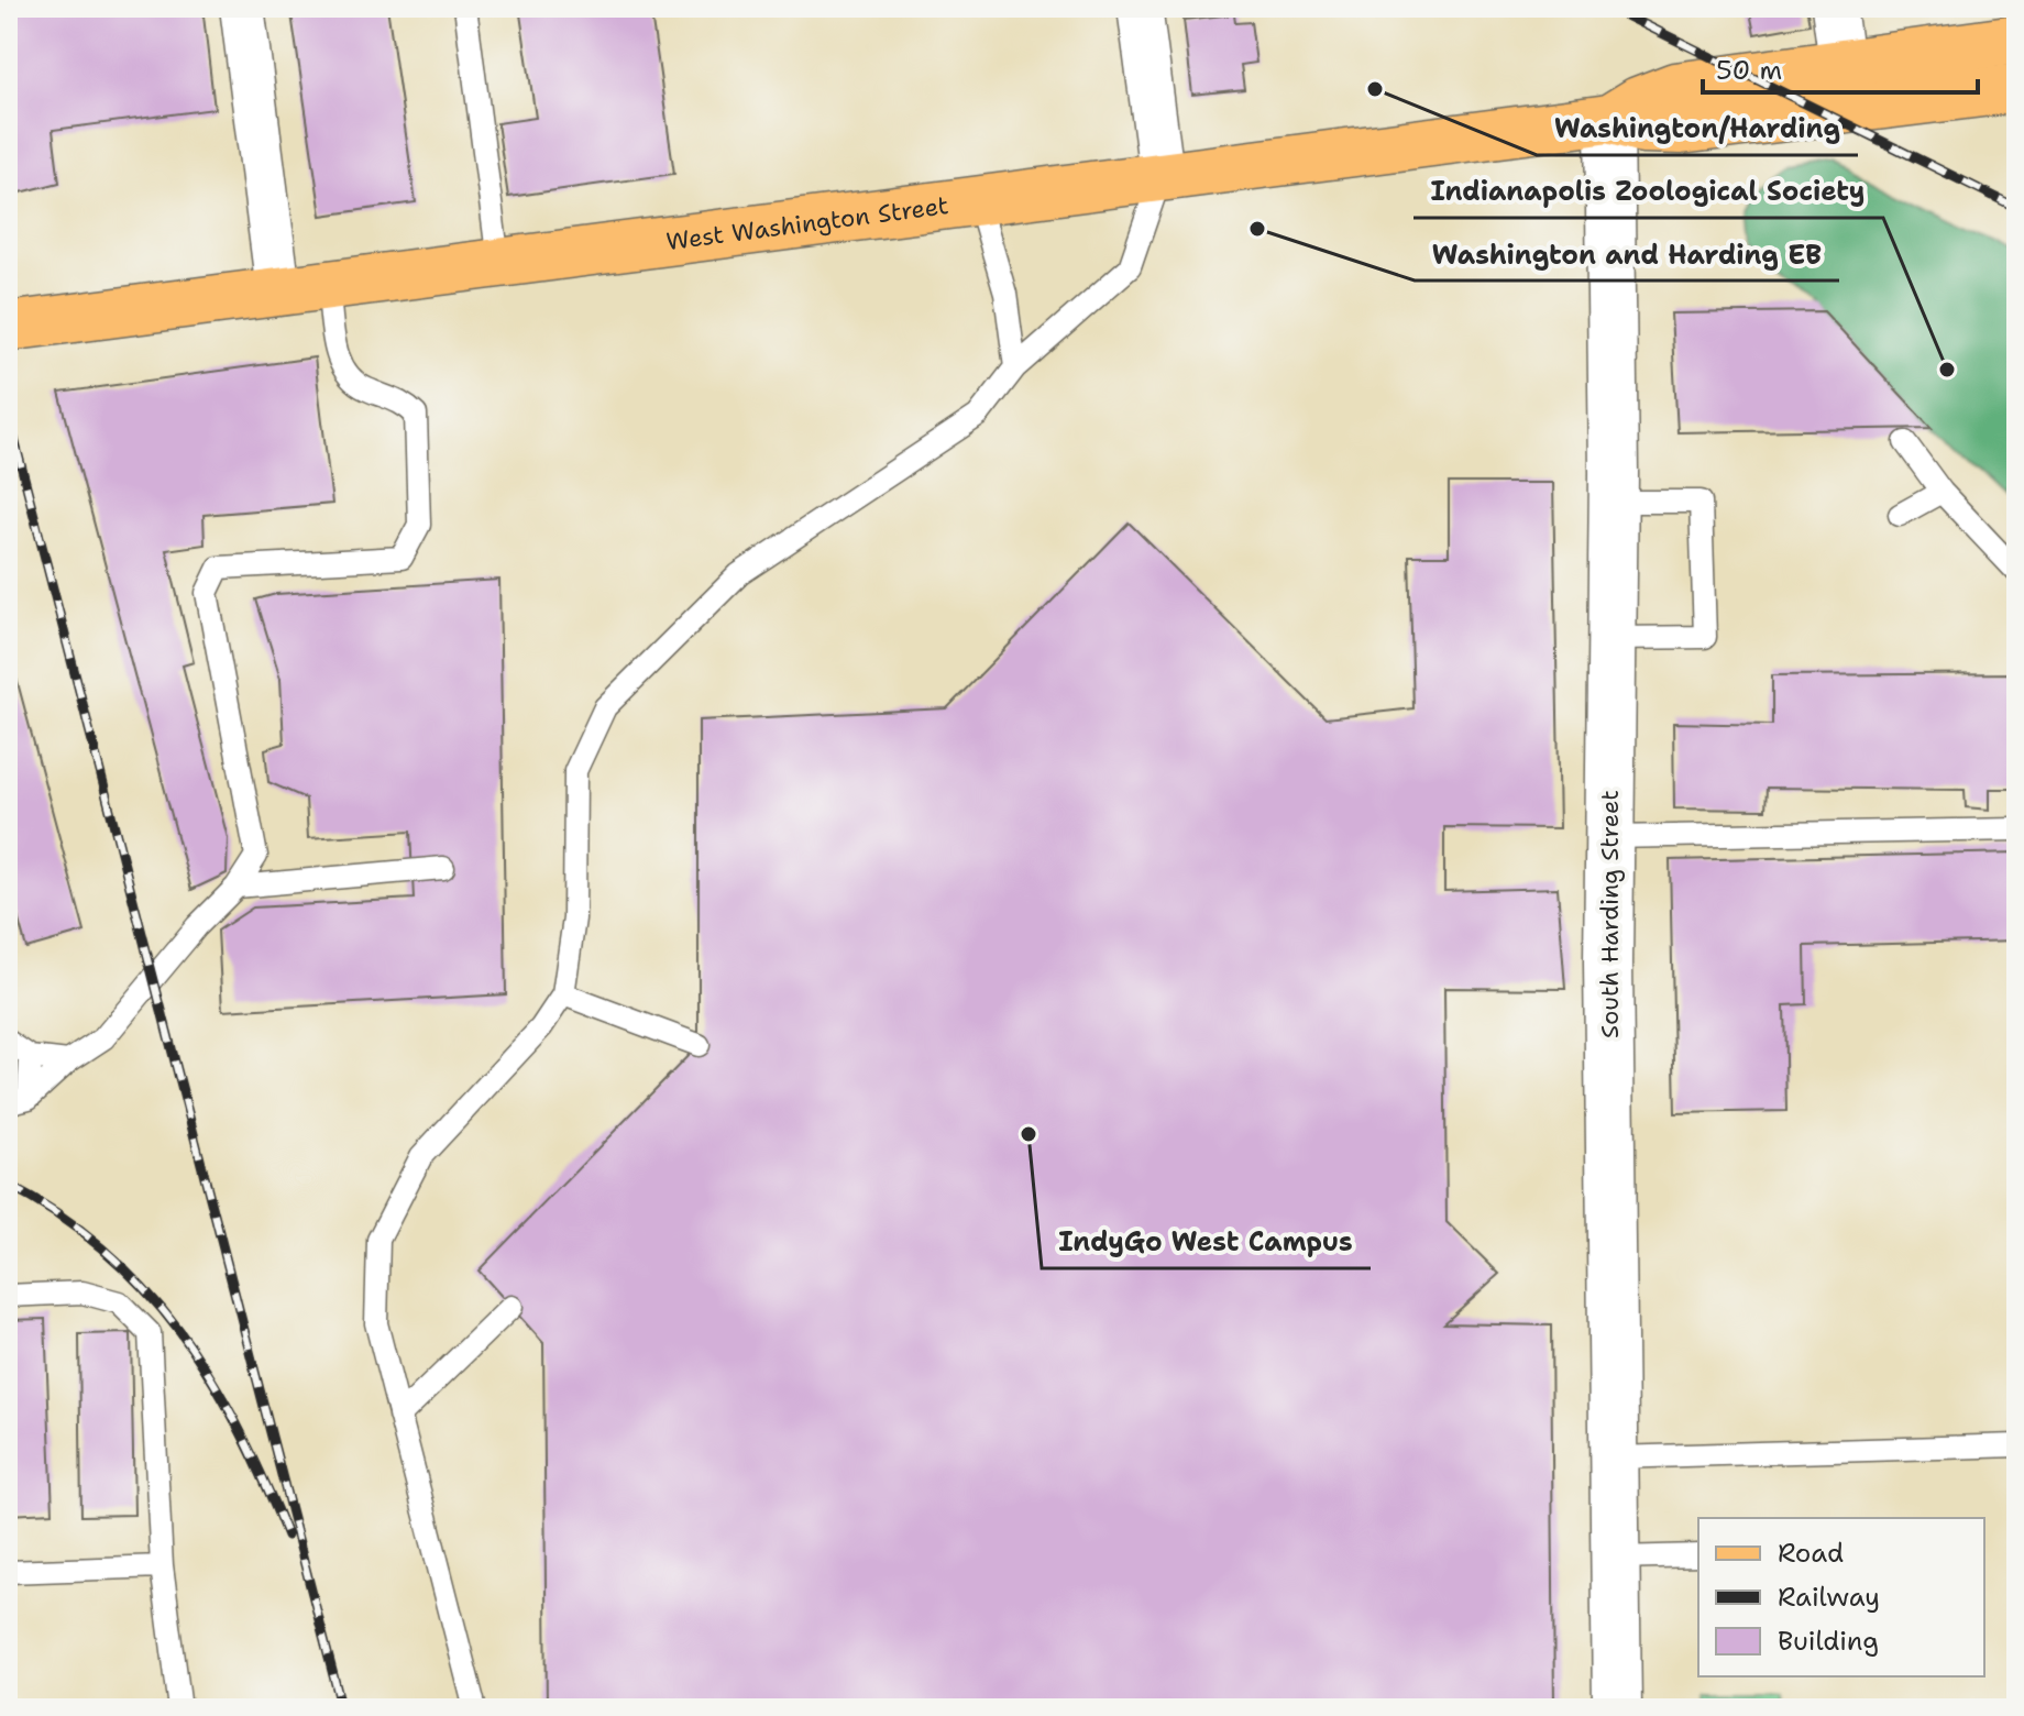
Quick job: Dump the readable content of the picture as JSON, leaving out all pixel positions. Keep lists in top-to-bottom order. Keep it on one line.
{"streets":{"main road":["West Washington Street"],"street":["South Harding Street"]},"crossings":[["West Washington Street","South Harding Street"]],"places":["Washington/Harding","Washington and Harding EB","Indianapolis Zoological Society","IndyGo West Campus"],"legend":["Road","Railway","Building"],"scale_bar":"50 m"}
